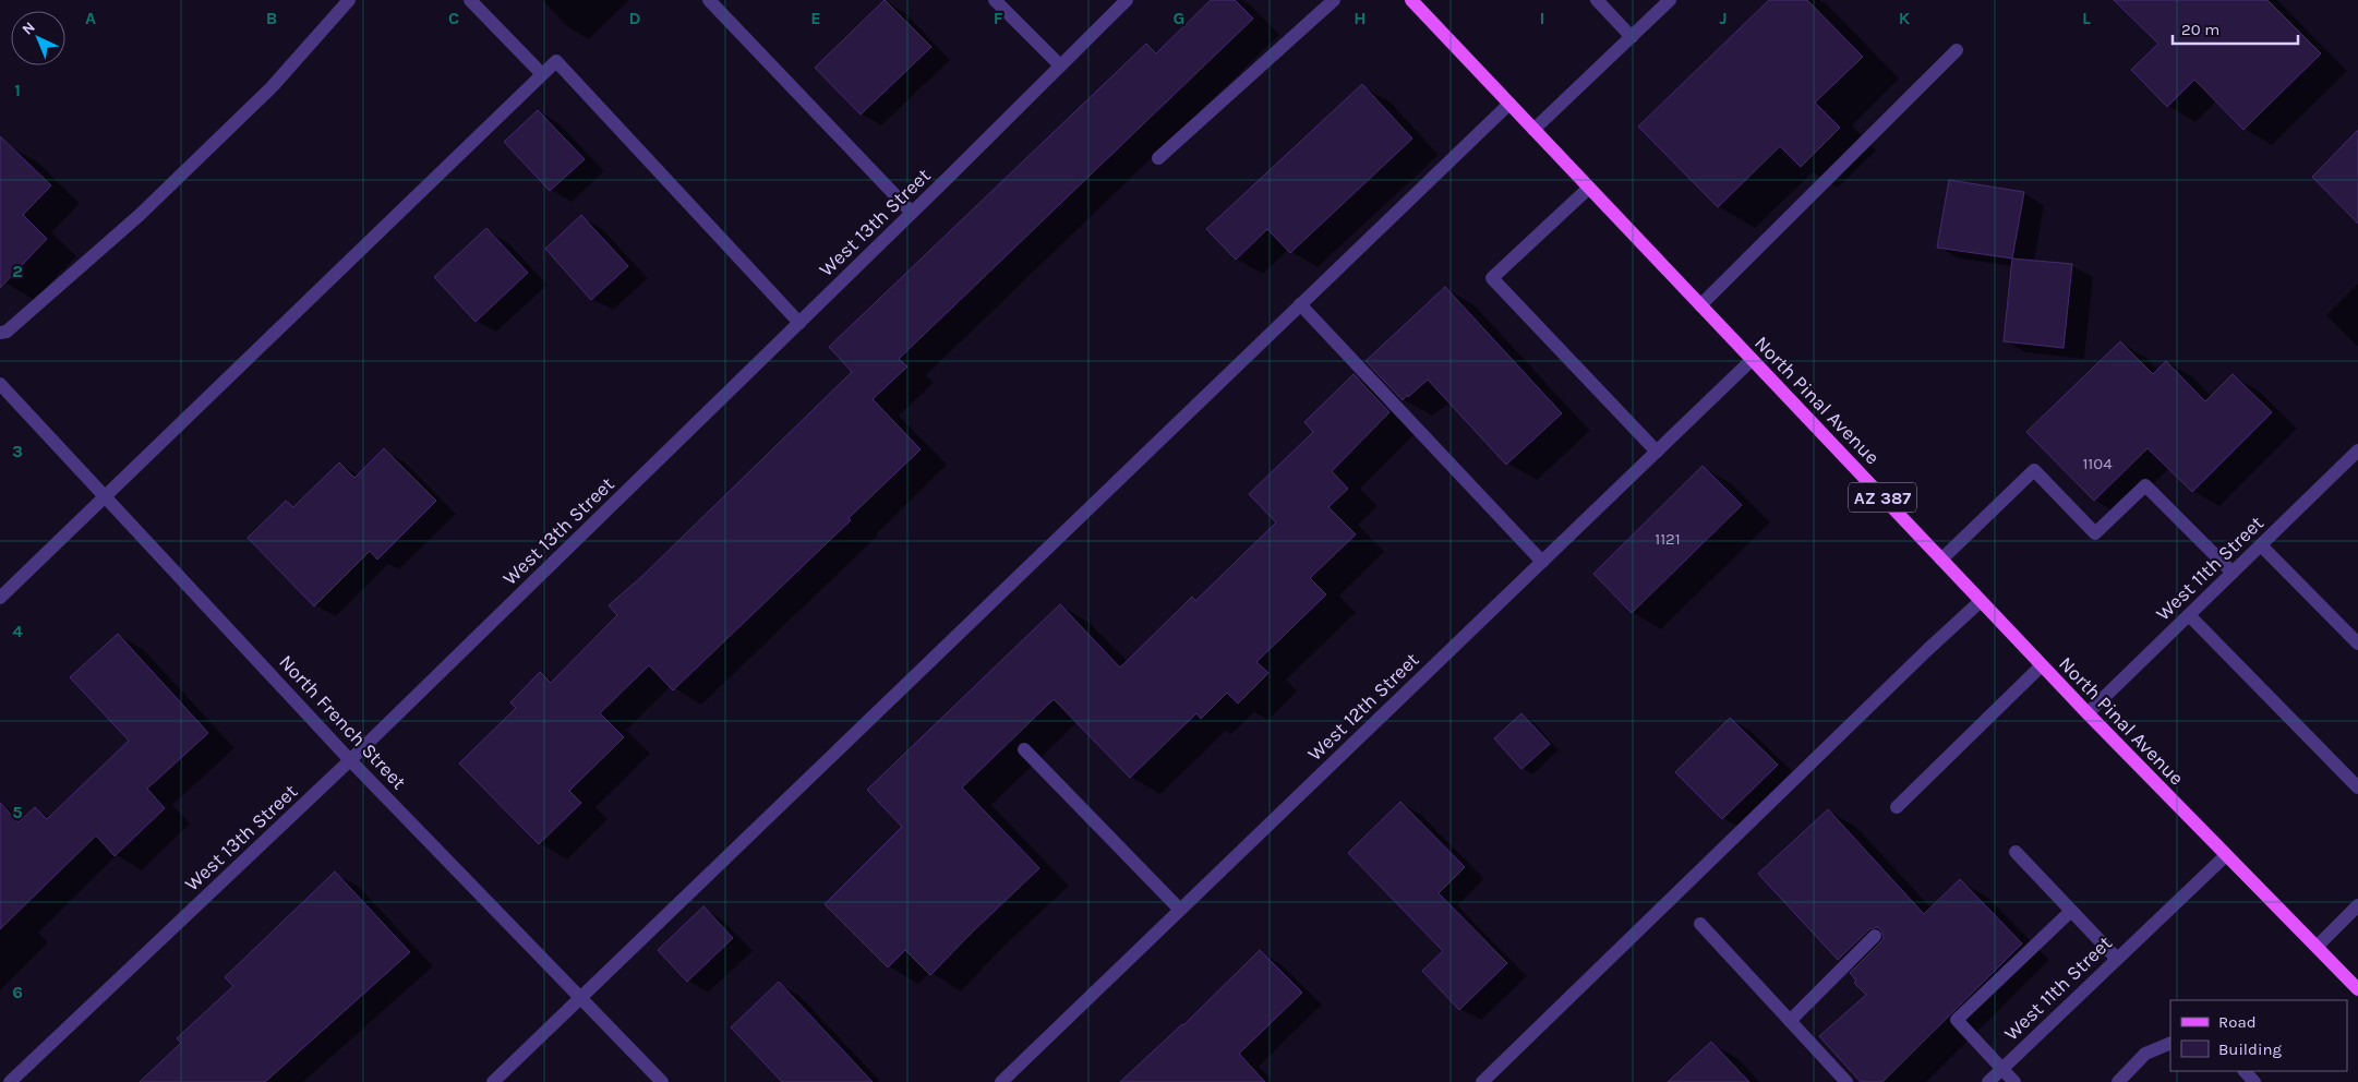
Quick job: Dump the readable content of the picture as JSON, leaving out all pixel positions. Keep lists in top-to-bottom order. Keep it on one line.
{"streets":{"main road":["North Pinal Avenue","AZ 387"],"street":["West 13th Street","West 11th Street","West 12th Street","North French Street"]},"crossings":[["West 13th Street","North French Street"],["North Pinal Avenue","West 11th Street"],["North Pinal Avenue","West 12th Street"]],"house_numbers":["1104","1121"],"legend":["Road","Building"],"scale_bar":"20 m","north":"top left","grid":{"columns":["A","B","C","D","E","F","G","H","I","J","K","L"],"rows":["1","2","3","4","5","6"]}}
